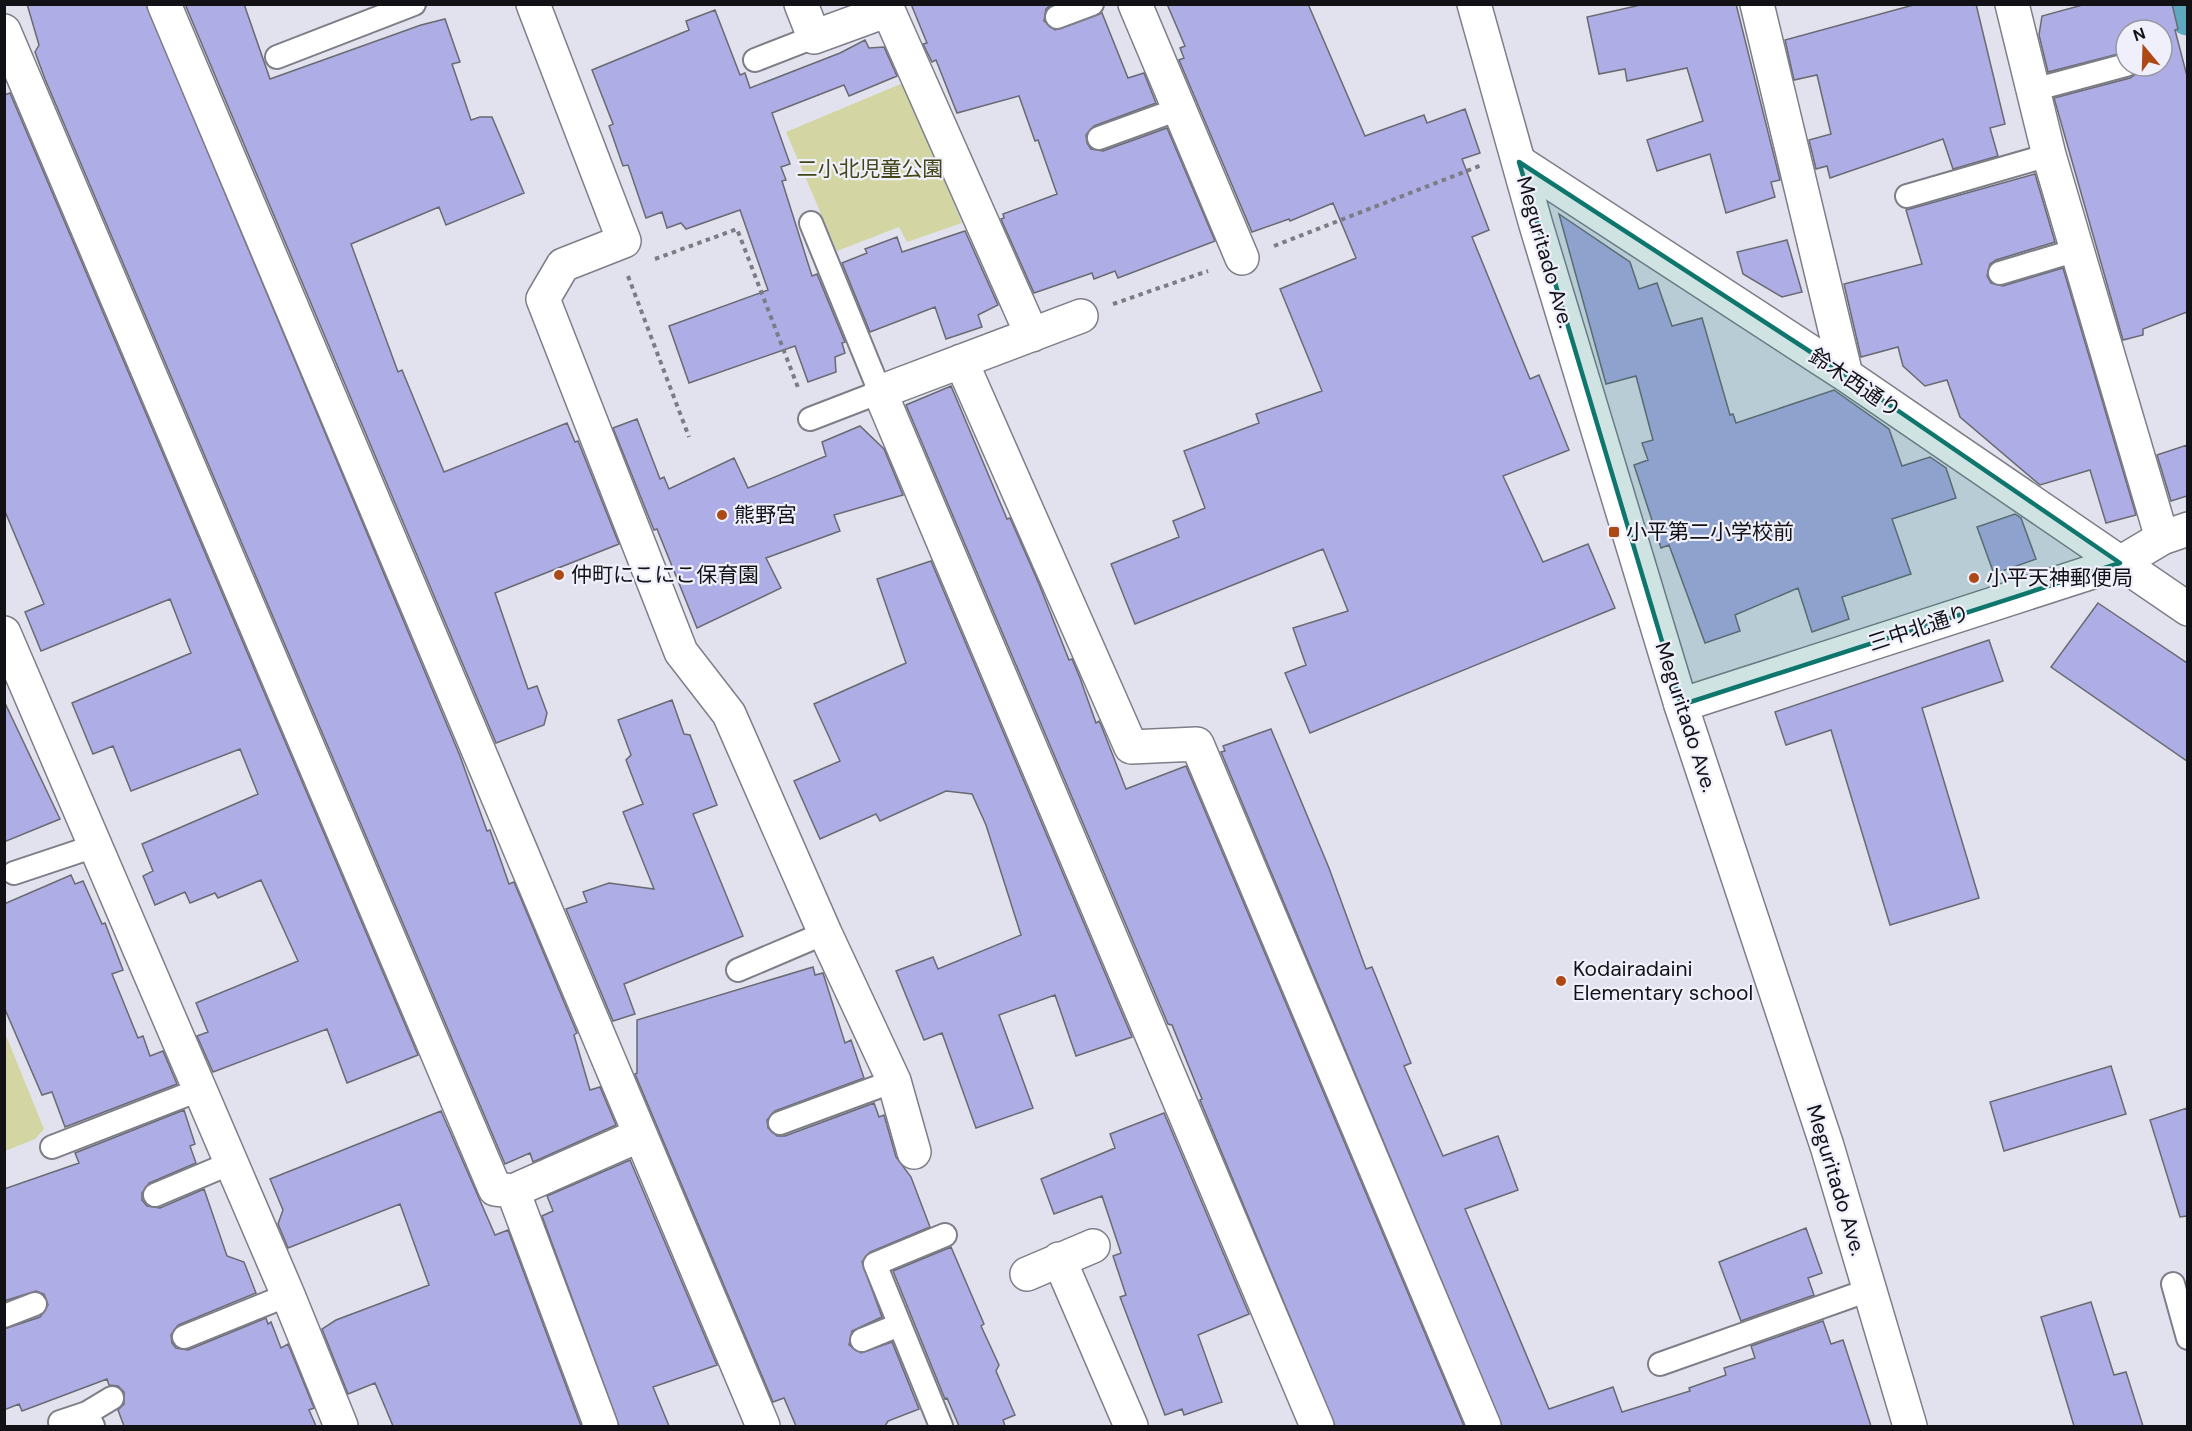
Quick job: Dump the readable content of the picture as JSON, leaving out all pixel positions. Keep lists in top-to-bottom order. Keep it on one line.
{"streets":{"street":["Meguritado Ave.","鈴木西通り","三中北通り"]},"crossings":[["Meguritado Ave.","鈴木西通り"],["Meguritado Ave.","三中北通り"],["鈴木西通り","三中北通り"]],"parks":["二小北児童公園"],"places":{"other":["熊野宮","仲町にこにこ保育園","小平天神郵便局","Kodairadaini Elementary school"],"transit":["小平第二小学校前"]},"north":"top"}
